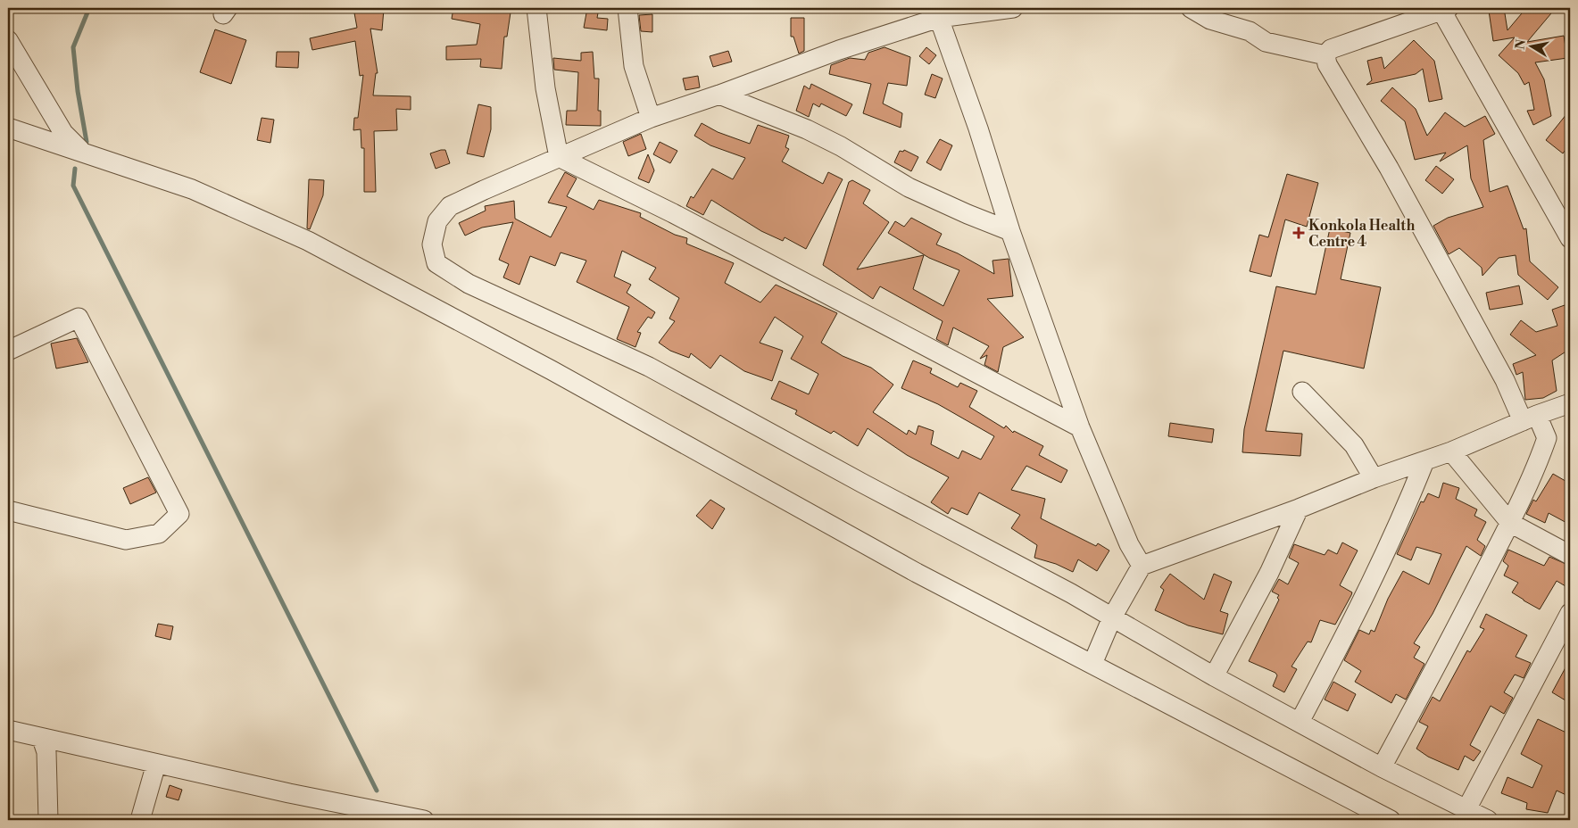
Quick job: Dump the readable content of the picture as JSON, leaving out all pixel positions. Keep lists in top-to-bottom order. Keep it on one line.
{"places":{"health":["Konkola Health Centre 4"]},"north":"left"}
